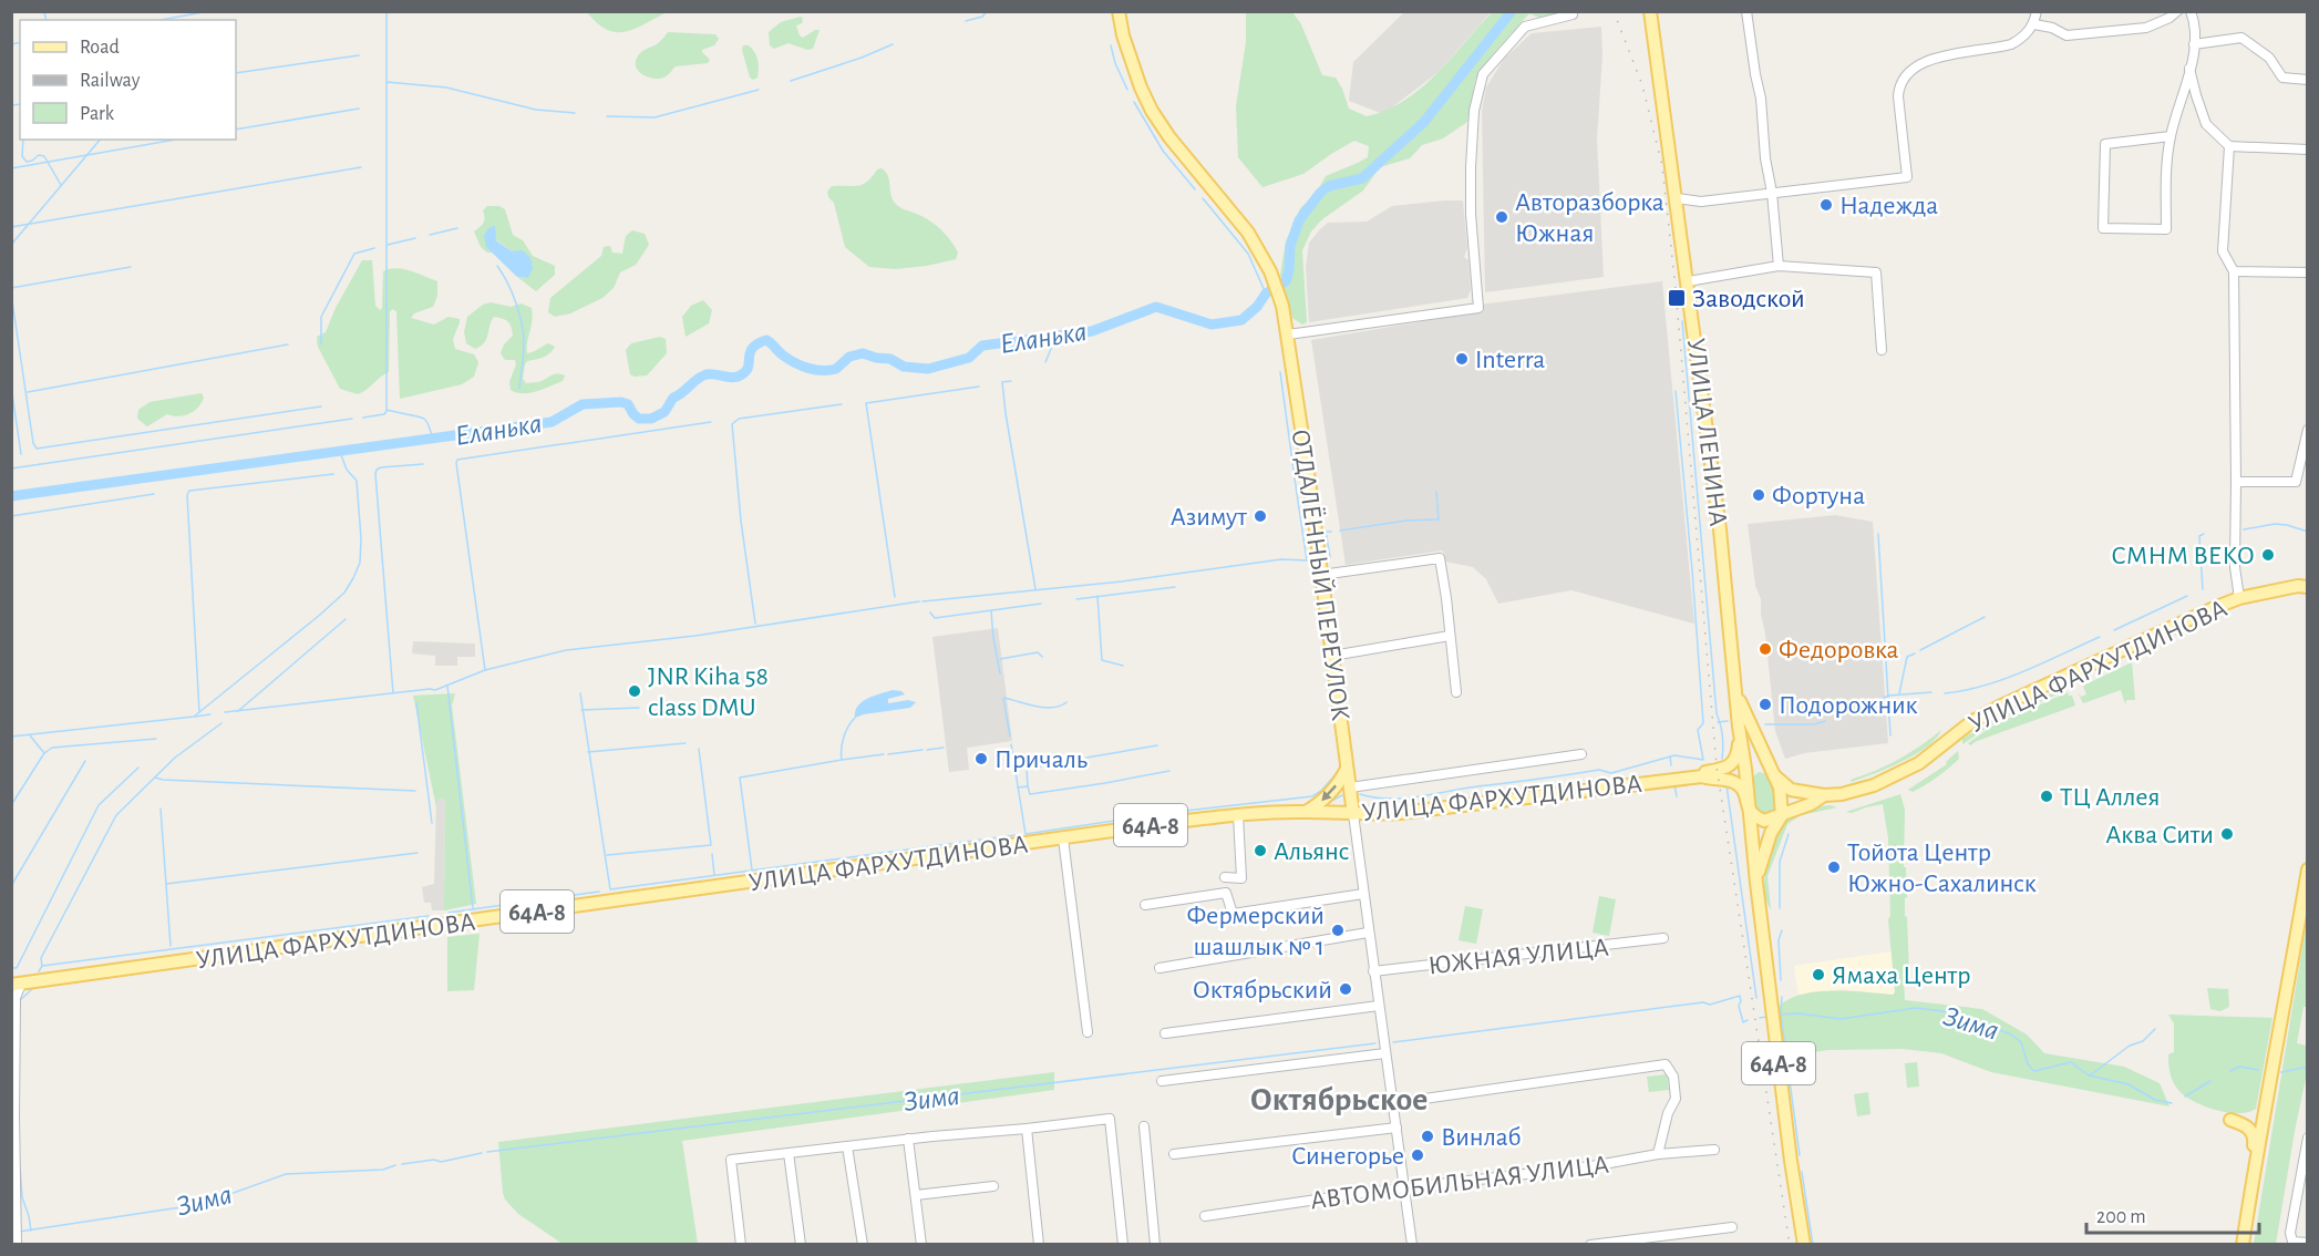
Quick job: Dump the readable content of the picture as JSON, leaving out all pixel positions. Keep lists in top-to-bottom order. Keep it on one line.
{"streets":{"main road":["УЛИЦА ЛЕНИНА","ОТДАЛЁННЫЙ ПЕРЕУЛОК","УЛИЦА ФАРХУТДИНОВА","64А-8"],"street":["ЮЖНАЯ УЛИЦА","АВТОМОБИЛЬНАЯ УЛИЦА"]},"crossings":[["УЛИЦА ЛЕНИНА","УЛИЦА ФАРХУТДИНОВА"],["УЛИЦА ЛЕНИНА","64А-8"],["ОТДАЛЁННЫЙ ПЕРЕУЛОК","УЛИЦА ФАРХУТДИНОВА"],["УЛИЦА ФАРХУТДИНОВА","64А-8"]],"districts":["Октябрьское"],"water":["Еланька","Зима"],"places":{"other":["Надежда","Авторазборка Южная","Interra","Фортуна","Азимут","СМНМ ВЕКО","Федоровка","JNR Kiha 58 class DMU","Подорожник","Причаль","ТЦ Аллея","Аква Сити","Альянс","Тойота Центр Южно-Сахалинск","Фермерский шашлык № 1","Ямаха Центр","Октябрьский","Винлаб","Синегорье"],"transit":["Заводской"]},"legend":["Road","Railway","Park"],"scale_bar":"200 m"}
